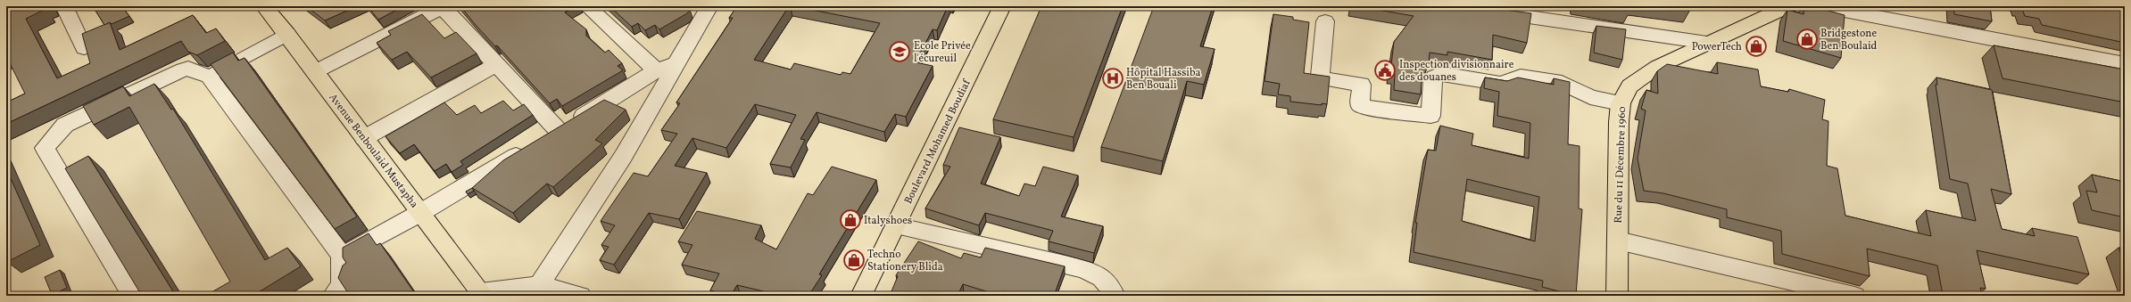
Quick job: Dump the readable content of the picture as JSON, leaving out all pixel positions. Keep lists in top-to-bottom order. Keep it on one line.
{"streets":{"main road":["Boulevard Mohamed Boudiaf","Avenue Benboulaid Mustapha","Rue du 11 Décembre 1960"]},"places":{"shop":["Bridgestone Ben Boulaid","PowerTech","Italyshoes","Techno Stationery Blida"],"school or university":["Ecole Privée l'écureuil"],"public building":["Inspection divisionnaire des douanes"],"hospital":["Hôpital Hassiba Ben Bouali"]}}
